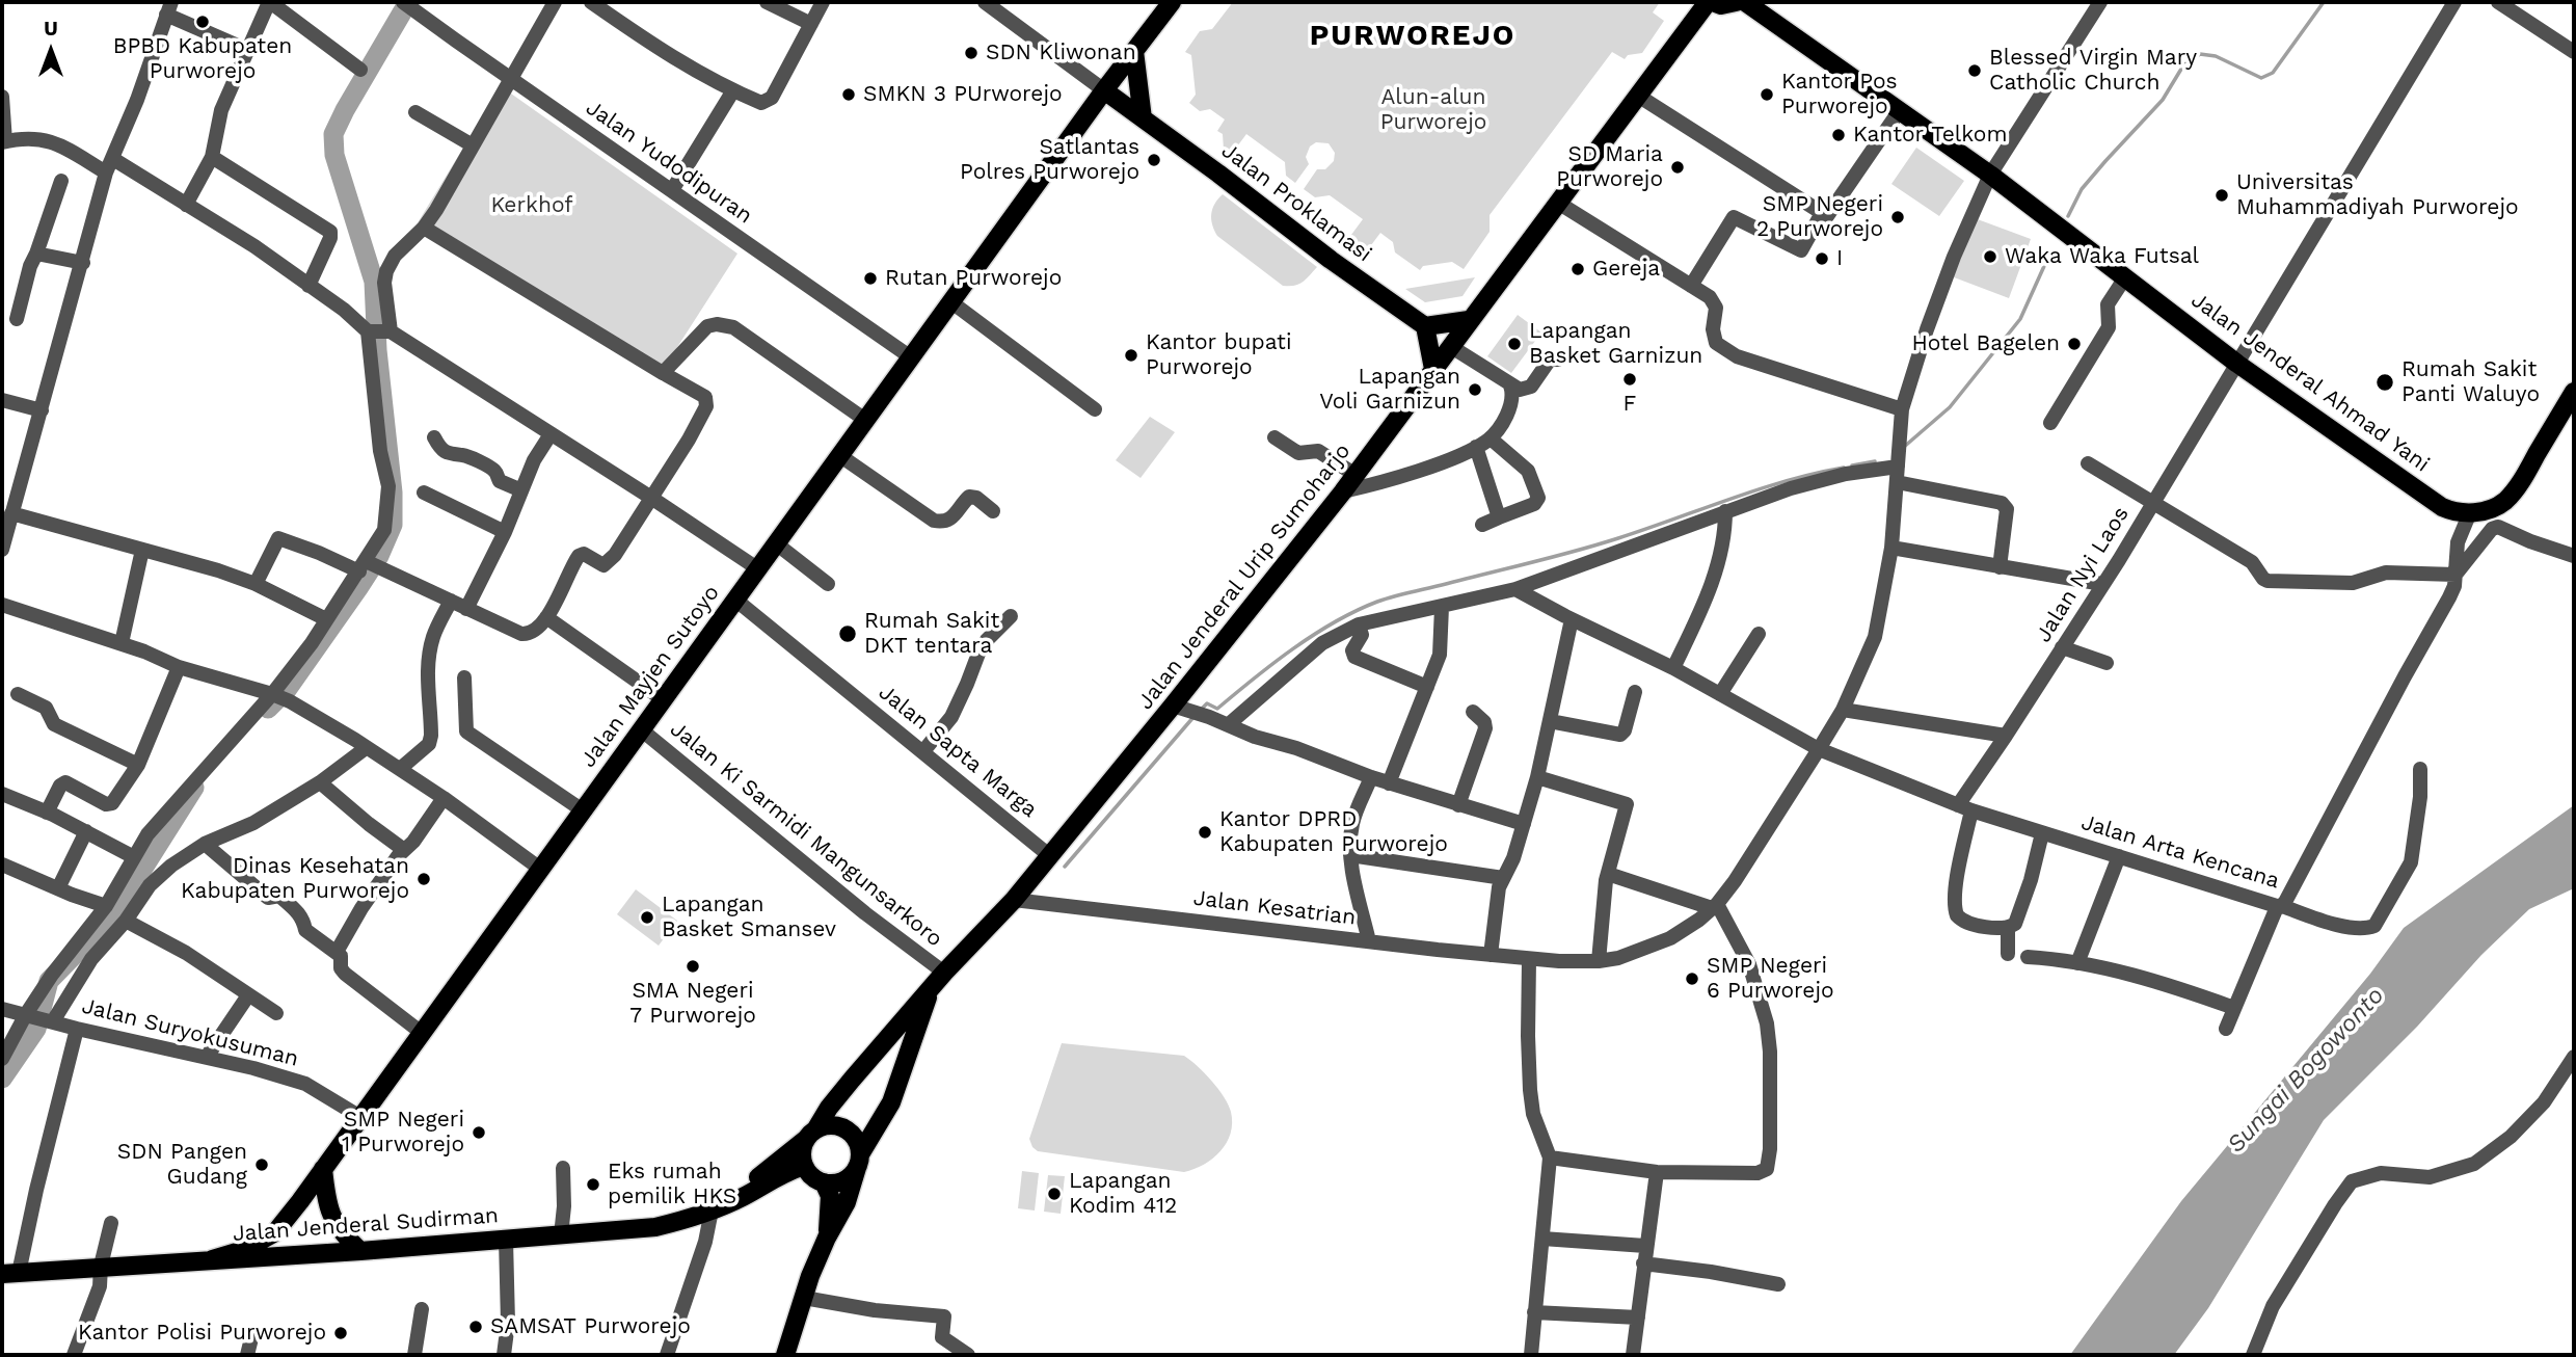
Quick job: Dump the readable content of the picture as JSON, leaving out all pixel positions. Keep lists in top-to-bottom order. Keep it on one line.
{"streets":{"main road":["Jalan Proklamasi","Jalan Jenderal Ahmad Yani","Jalan Jenderal Urip Sumoharjo","Jalan Mayjen Sutoyo","Jalan Jenderal Sudirman"],"street":["Jalan Yudodipuran","Jalan Nyi Laos","Jalan Sapta Marga","Jalan Ki Sarmidi Mangunsarkoro","Jalan Arta Kencana","Jalan Kesatrian","Jalan Suryokusuman"]},"crossings":[["Jalan Yudodipuran","Jalan Mayjen Sutoyo"],["Jalan Proklamasi","Jalan Mayjen Sutoyo"],["Jalan Jenderal Ahmad Yani","Jalan Nyi Laos"],["Jalan Jenderal Ahmad Yani","Jalan Arta Kencana"],["Jalan Jenderal Ahmad Yani","Jalan Kesatrian"],["Jalan Nyi Laos","Jalan Arta Kencana"],["Jalan Jenderal Urip Sumoharjo","Jalan Sapta Marga"],["Jalan Jenderal Urip Sumoharjo","Jalan Ki Sarmidi Mangunsarkoro"],["Jalan Jenderal Urip Sumoharjo","Jalan Kesatrian"],["Jalan Jenderal Urip Sumoharjo","Jalan Jenderal Sudirman"],["Jalan Mayjen Sutoyo","Jalan Sapta Marga"],["Jalan Mayjen Sutoyo","Jalan Ki Sarmidi Mangunsarkoro"],["Jalan Mayjen Sutoyo","Jalan Suryokusuman"],["Jalan Mayjen Sutoyo","Jalan Jenderal Sudirman"],["Jalan Arta Kencana","Jalan Kesatrian"]],"districts":["PURWOREJO"],"water":["Sungai Bogowonto"],"parks":["Alun-alun Purworejo","Kerkhof"],"places":["BPBD Kabupaten Purworejo","SDN Kliwonan","Blessed Virgin Mary Catholic Church","SMKN 3 PUrworejo","Kantor Pos Purworejo","Kantor Telkom","Satlantas Polres Purworejo","SD Maria Purworejo","Universitas Muhammadiyah Purworejo","SMP Negeri 2 Purworejo","Waka Waka Futsal","I","Gereja","Rutan Purworejo","Lapangan Basket Garnizun","Hotel Bagelen","Kantor bupati Purworejo","F","Rumah Sakit Panti Waluyo","Lapangan Voli Garnizun","Rumah Sakit DKT tentara","Kantor DPRD Kabupaten Purworejo","Dinas Kesehatan Kabupaten Purworejo","Lapangan Basket Smansev","SMA Negeri 7 Purworejo","SMP Negeri 6 Purworejo","SMP Negeri 1 Purworejo","SDN Pangen Gudang","Eks rumah pemilik HKS","Lapangan Kodim 412","SAMSAT Purworejo","Kantor Polisi Purworejo"],"north":"top"}
